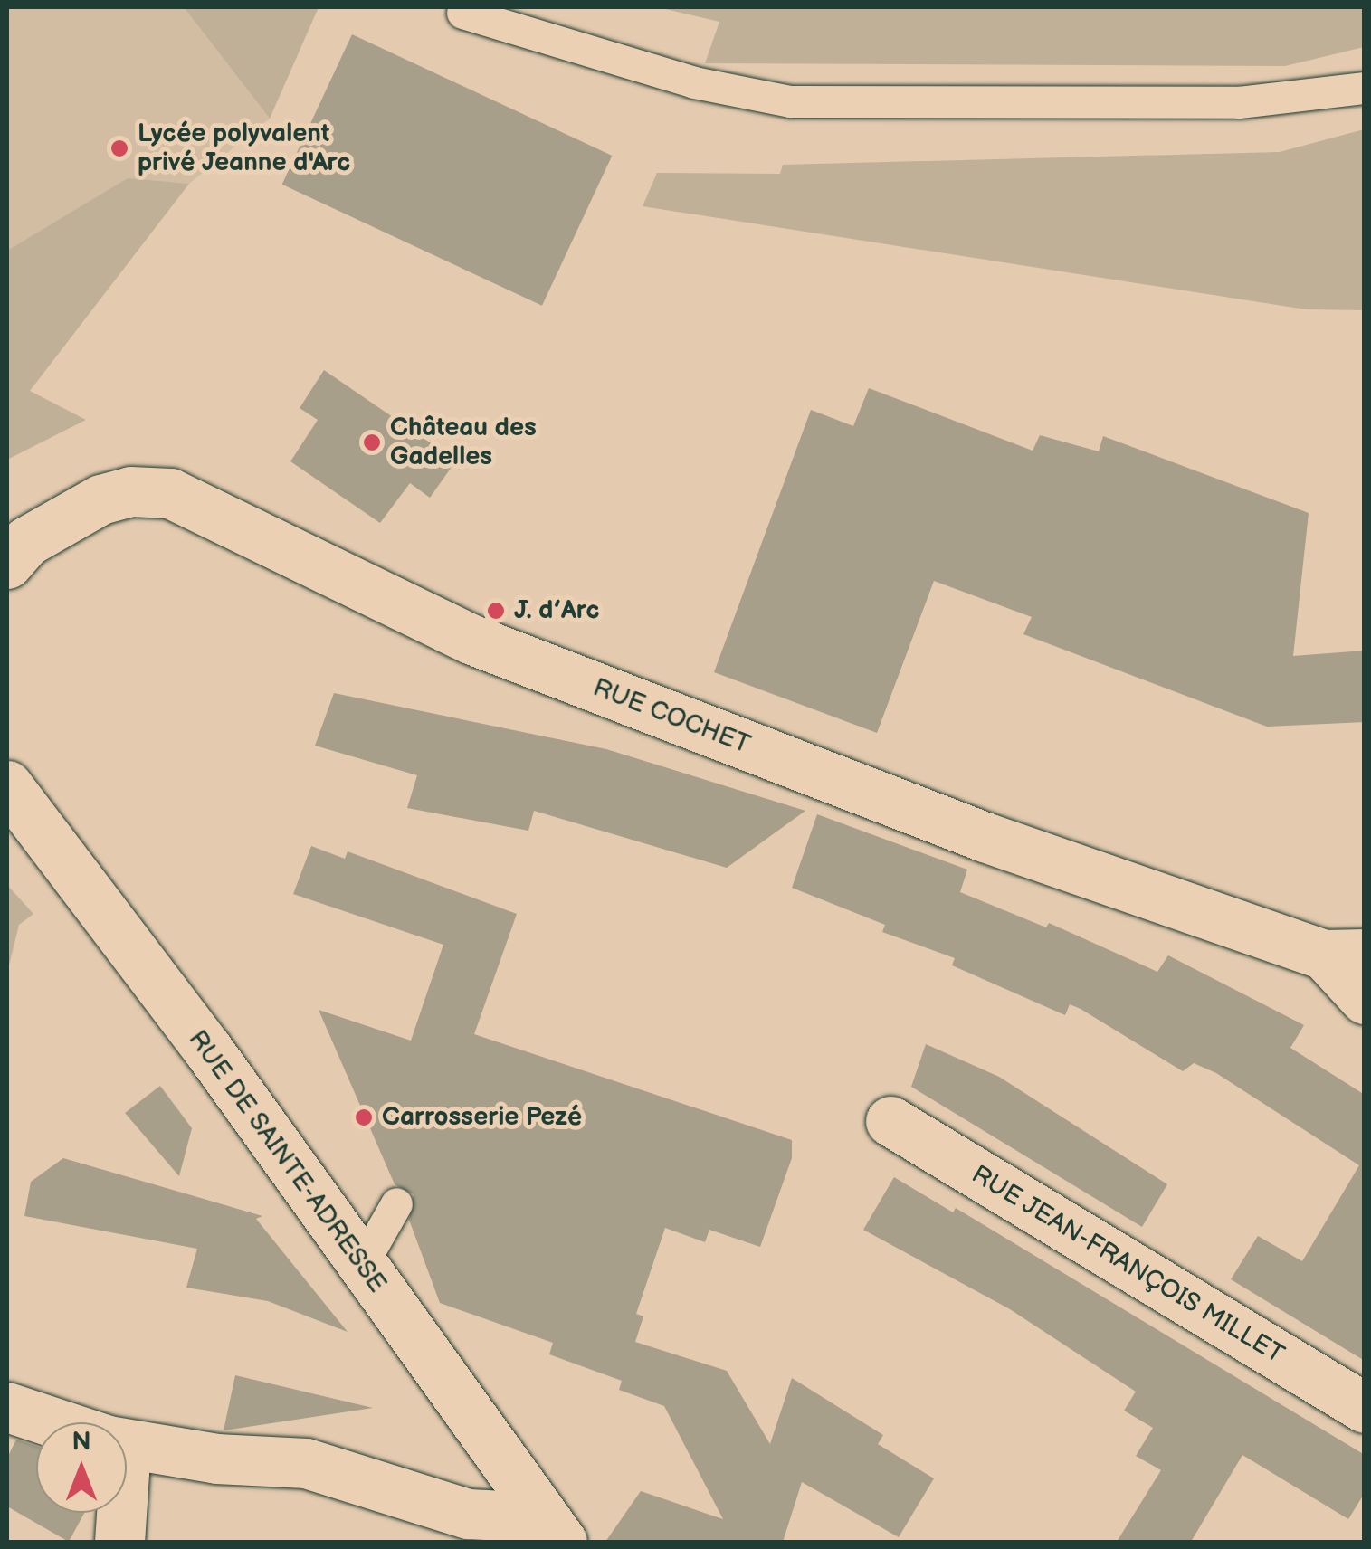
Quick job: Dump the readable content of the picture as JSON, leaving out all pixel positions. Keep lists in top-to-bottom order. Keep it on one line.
{"streets":{"street":["RUE COCHET","RUE DE SAINTE-ADRESSE","RUE JEAN-FRANÇOIS MILLET"]},"places":["Lycée polyvalent privé Jeanne d'Arc","Château des Gadelles","J. d’Arc","Carrosserie Pezé"],"north":"top"}
